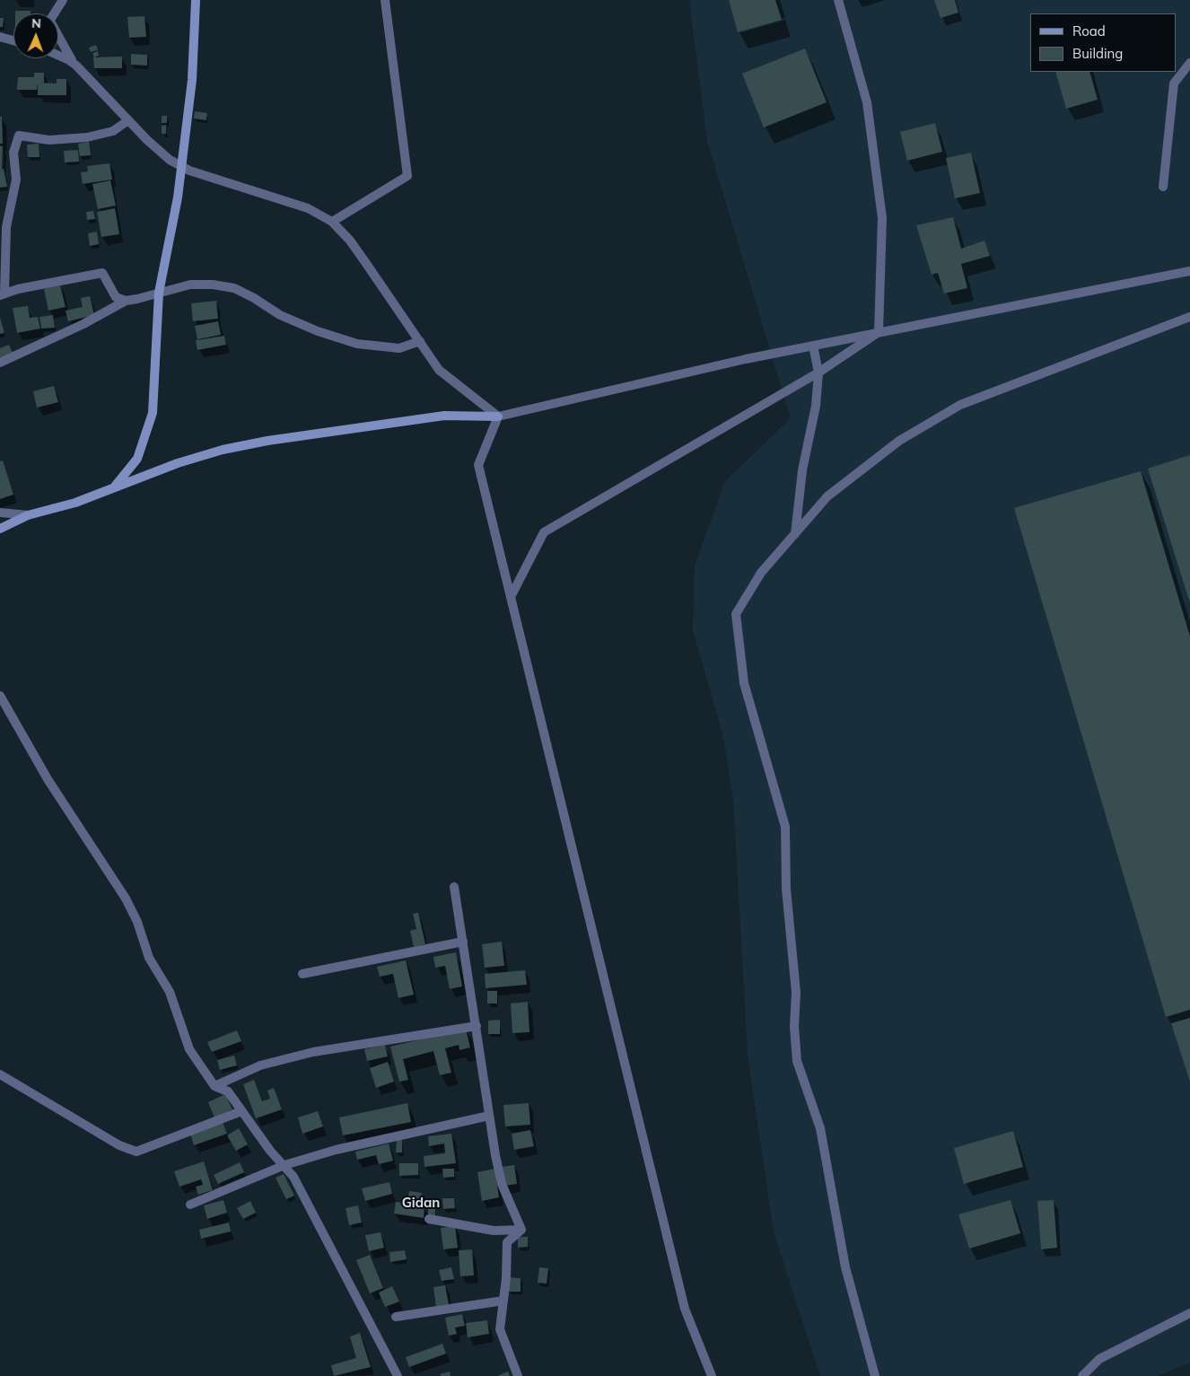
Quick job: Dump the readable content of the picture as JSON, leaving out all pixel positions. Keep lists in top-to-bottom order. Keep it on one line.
{"districts":["Gidan"],"legend":["Road","Building"],"north":"top"}
